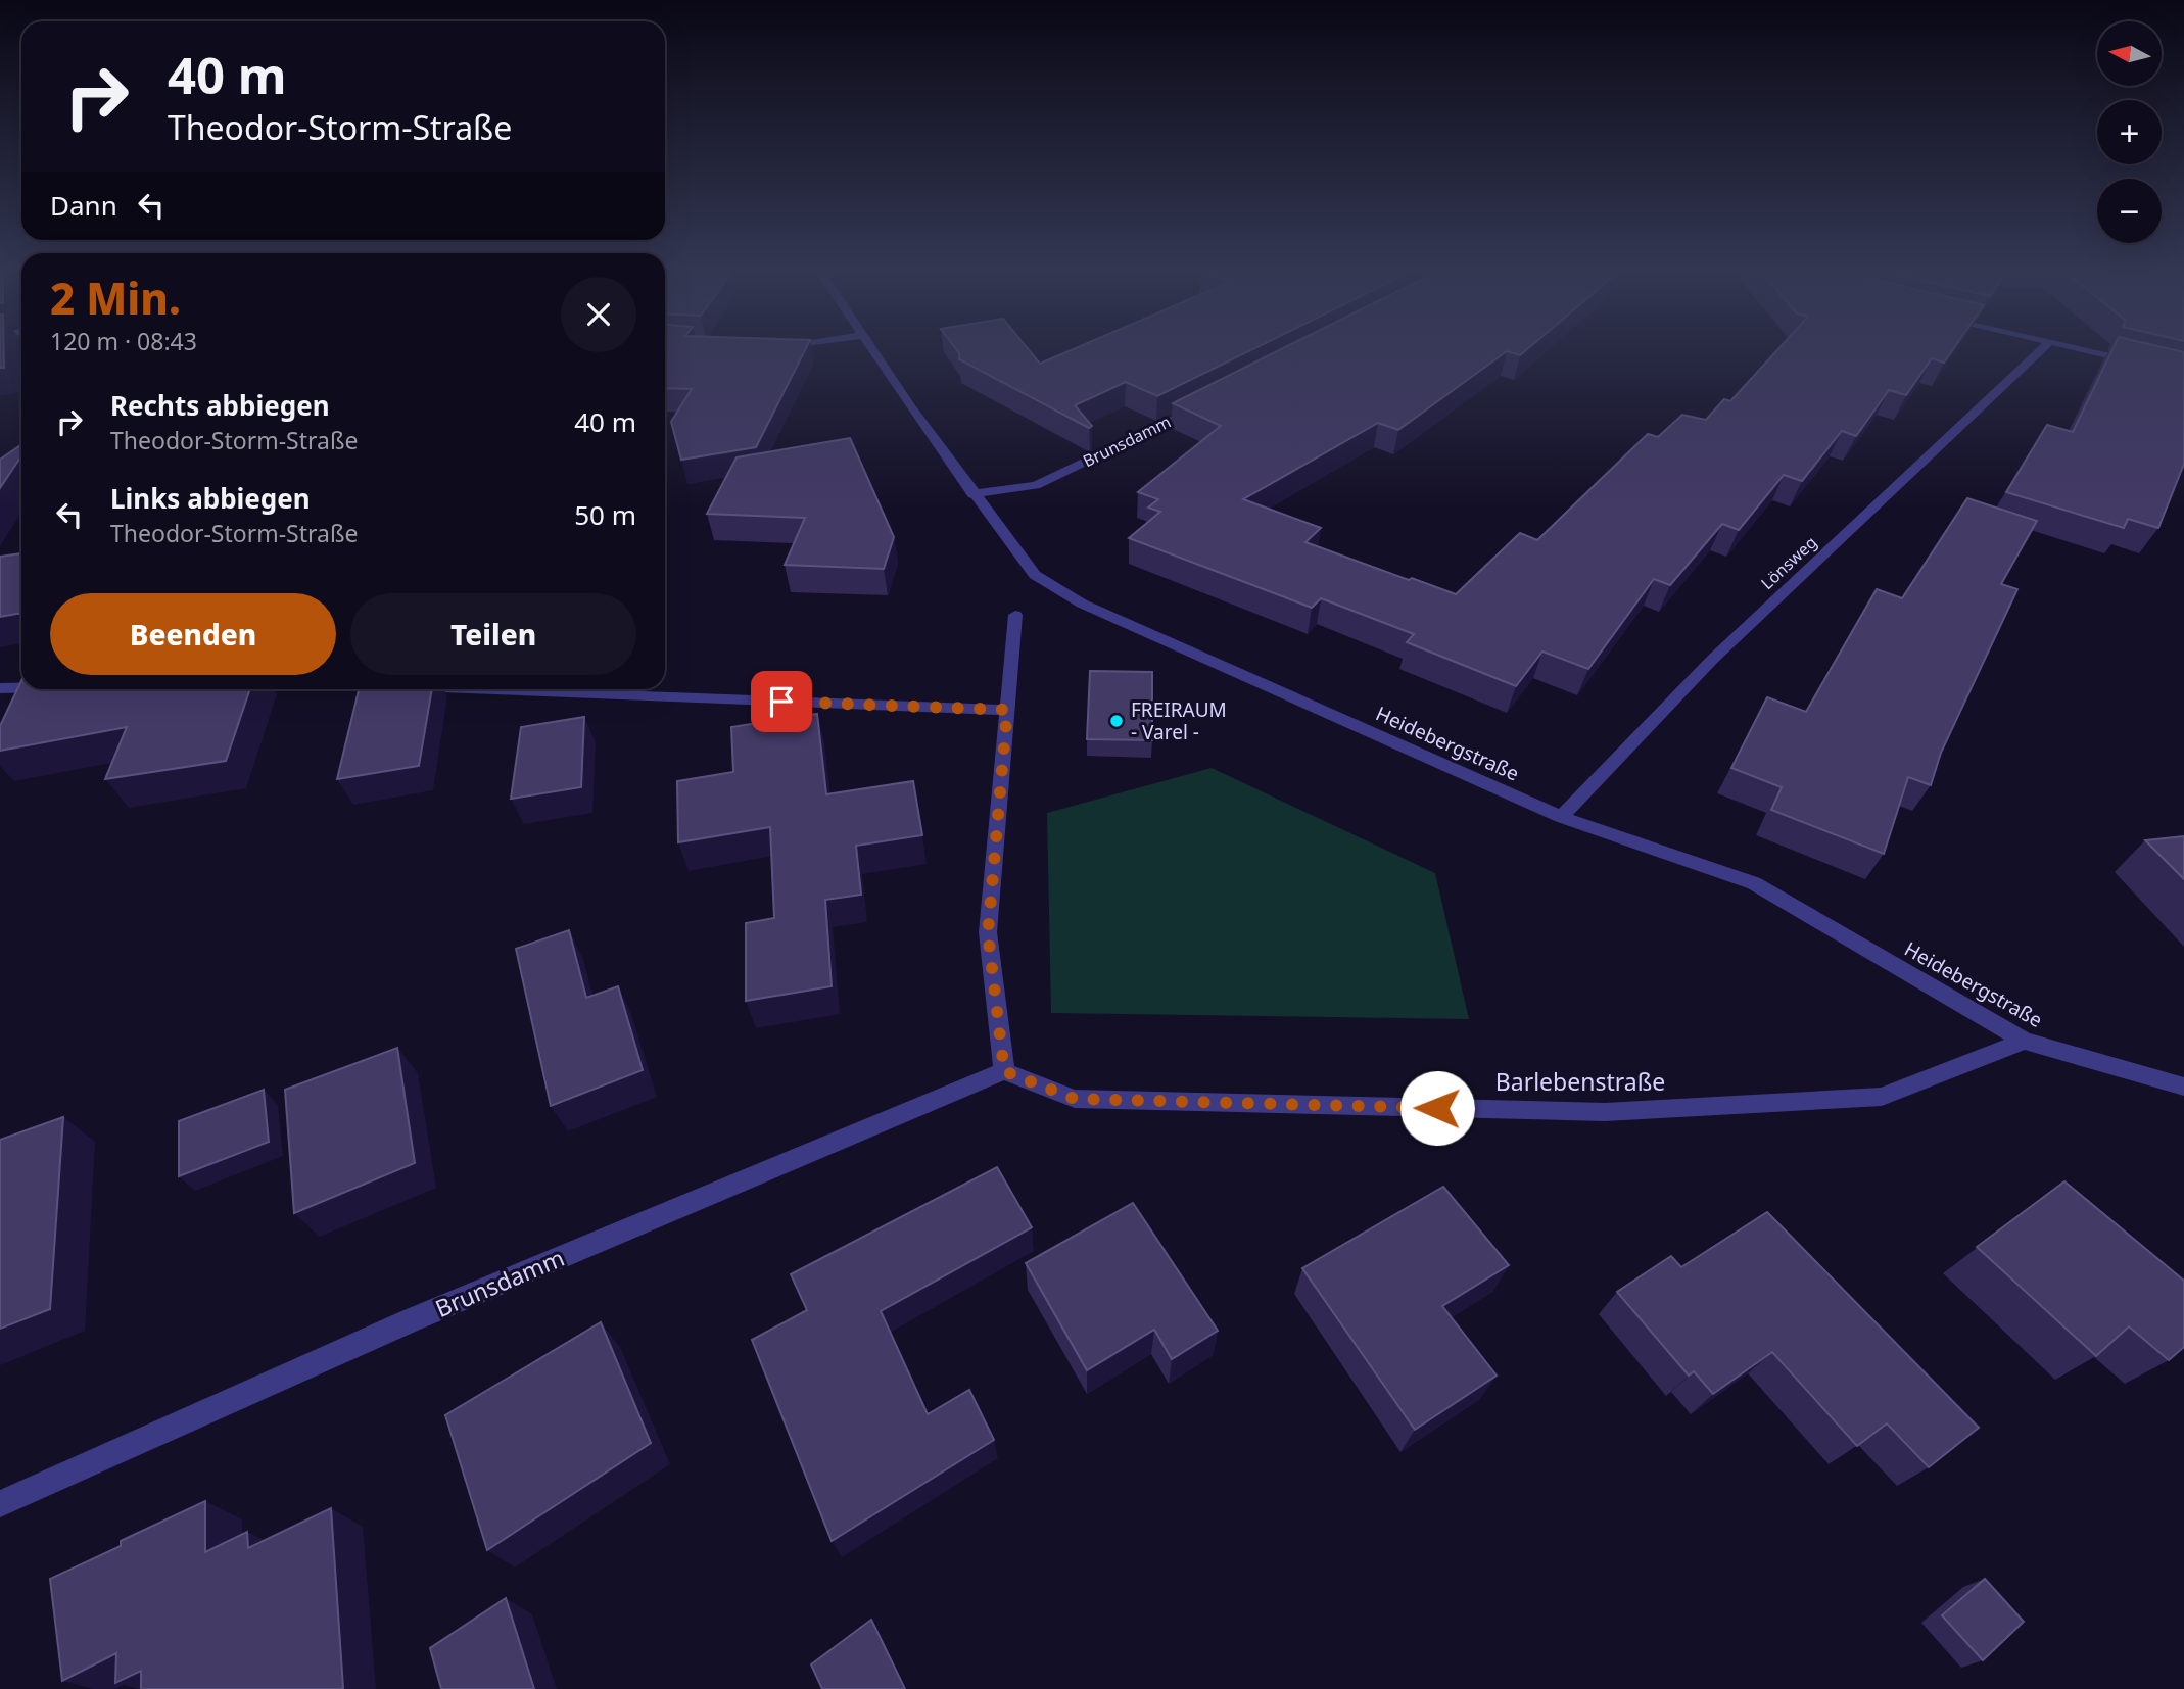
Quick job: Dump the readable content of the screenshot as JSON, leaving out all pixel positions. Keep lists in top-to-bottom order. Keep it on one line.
{"streets":{"street":["Brunsdamm","Lönsweg","Heidebergstraße","Barlebenstraße"]},"crossings":[["Brunsdamm","Heidebergstraße"],["Brunsdamm","Barlebenstraße"],["Lönsweg","Heidebergstraße"],["Heidebergstraße","Barlebenstraße"]],"places":["FREIRAUM - Varel -"],"north":"left","page":{"map_buttons":["+","−"],"turn":["40 m","Theodor-Storm-Straße"],"then":"Dann","heading":["2 Min.","120 m · 08:43"],"list":[{"name":"Rechts abbiegen","note":"Theodor-Storm-Straße","value":"40 m"},{"name":"Links abbiegen","note":"Theodor-Storm-Straße","value":"50 m"}],"buttons":["Beenden","Teilen"]}}
